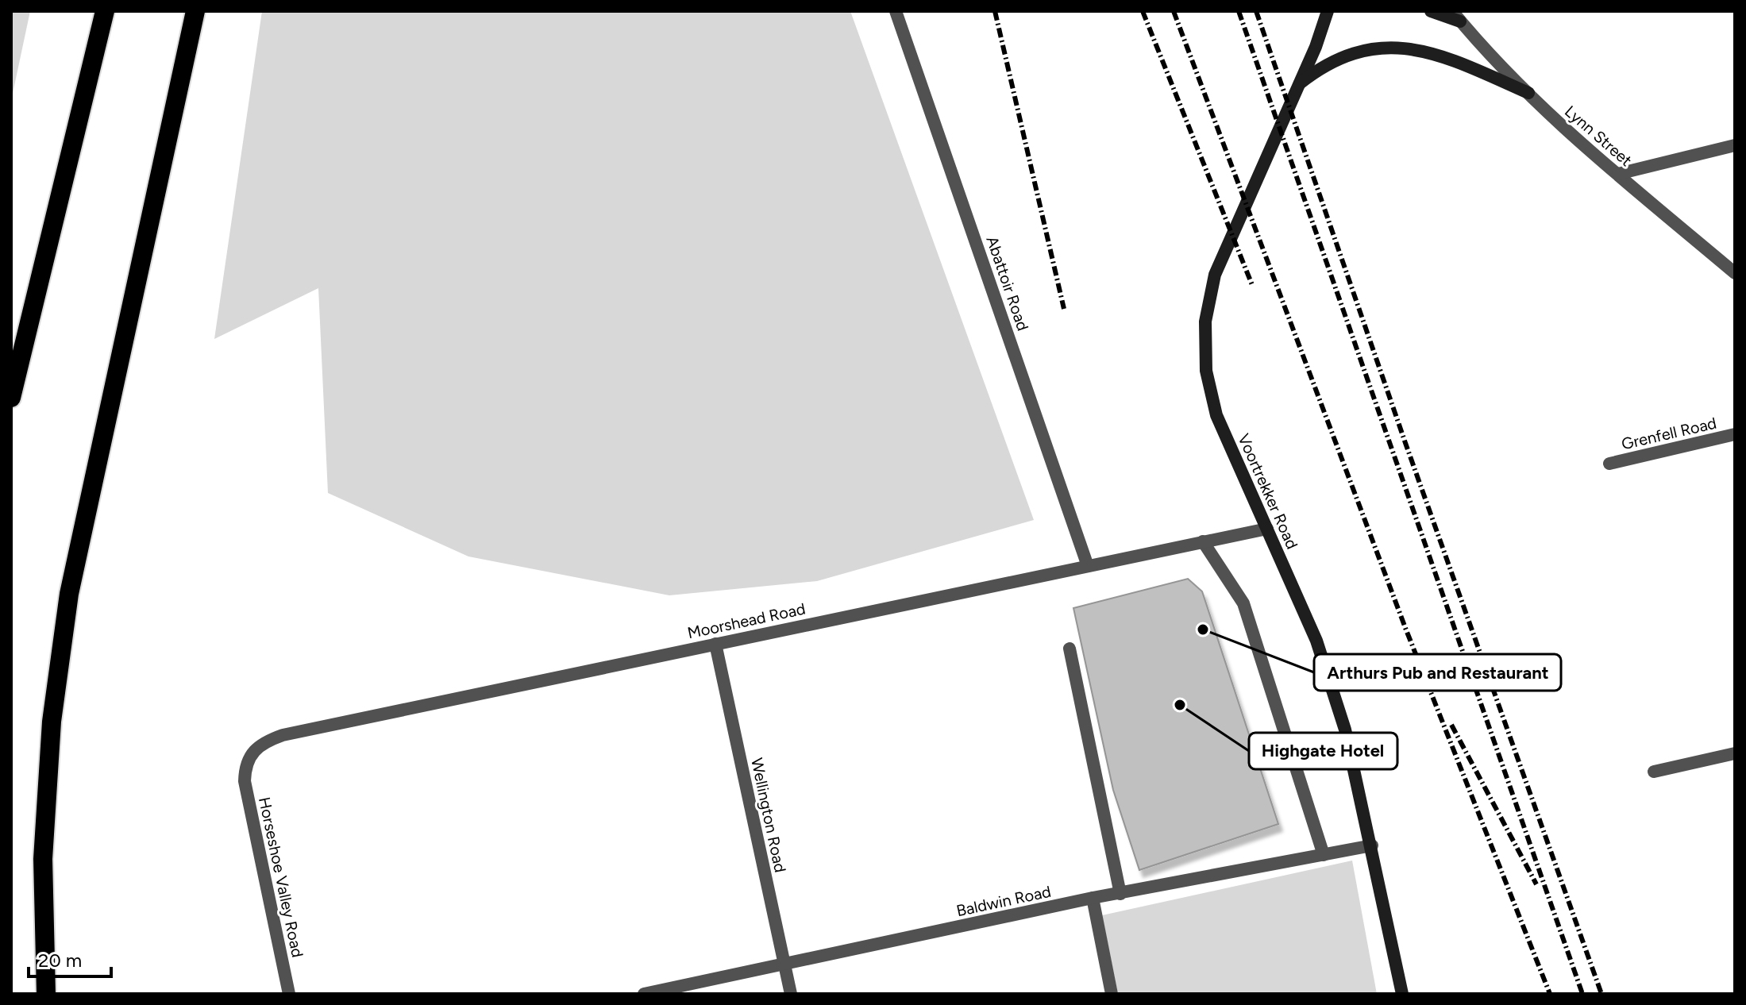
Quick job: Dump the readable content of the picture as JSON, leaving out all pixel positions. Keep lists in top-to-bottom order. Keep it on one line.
{"streets":{"main road":["Voortrekker Road"],"street":["Lynn Street","Abattoir Road","Grenfell Road","Moorshead Road","Wellington Road","Horseshoe Valley Road","Baldwin Road"]},"crossings":[["Abattoir Road","Moorshead Road"],["Voortrekker Road","Moorshead Road"],["Voortrekker Road","Baldwin Road"],["Moorshead Road","Wellington Road"],["Moorshead Road","Horseshoe Valley Road"],["Wellington Road","Baldwin Road"]],"places":["Arthurs Pub and Restaurant","Highgate Hotel"],"scale_bar":"20 m"}
